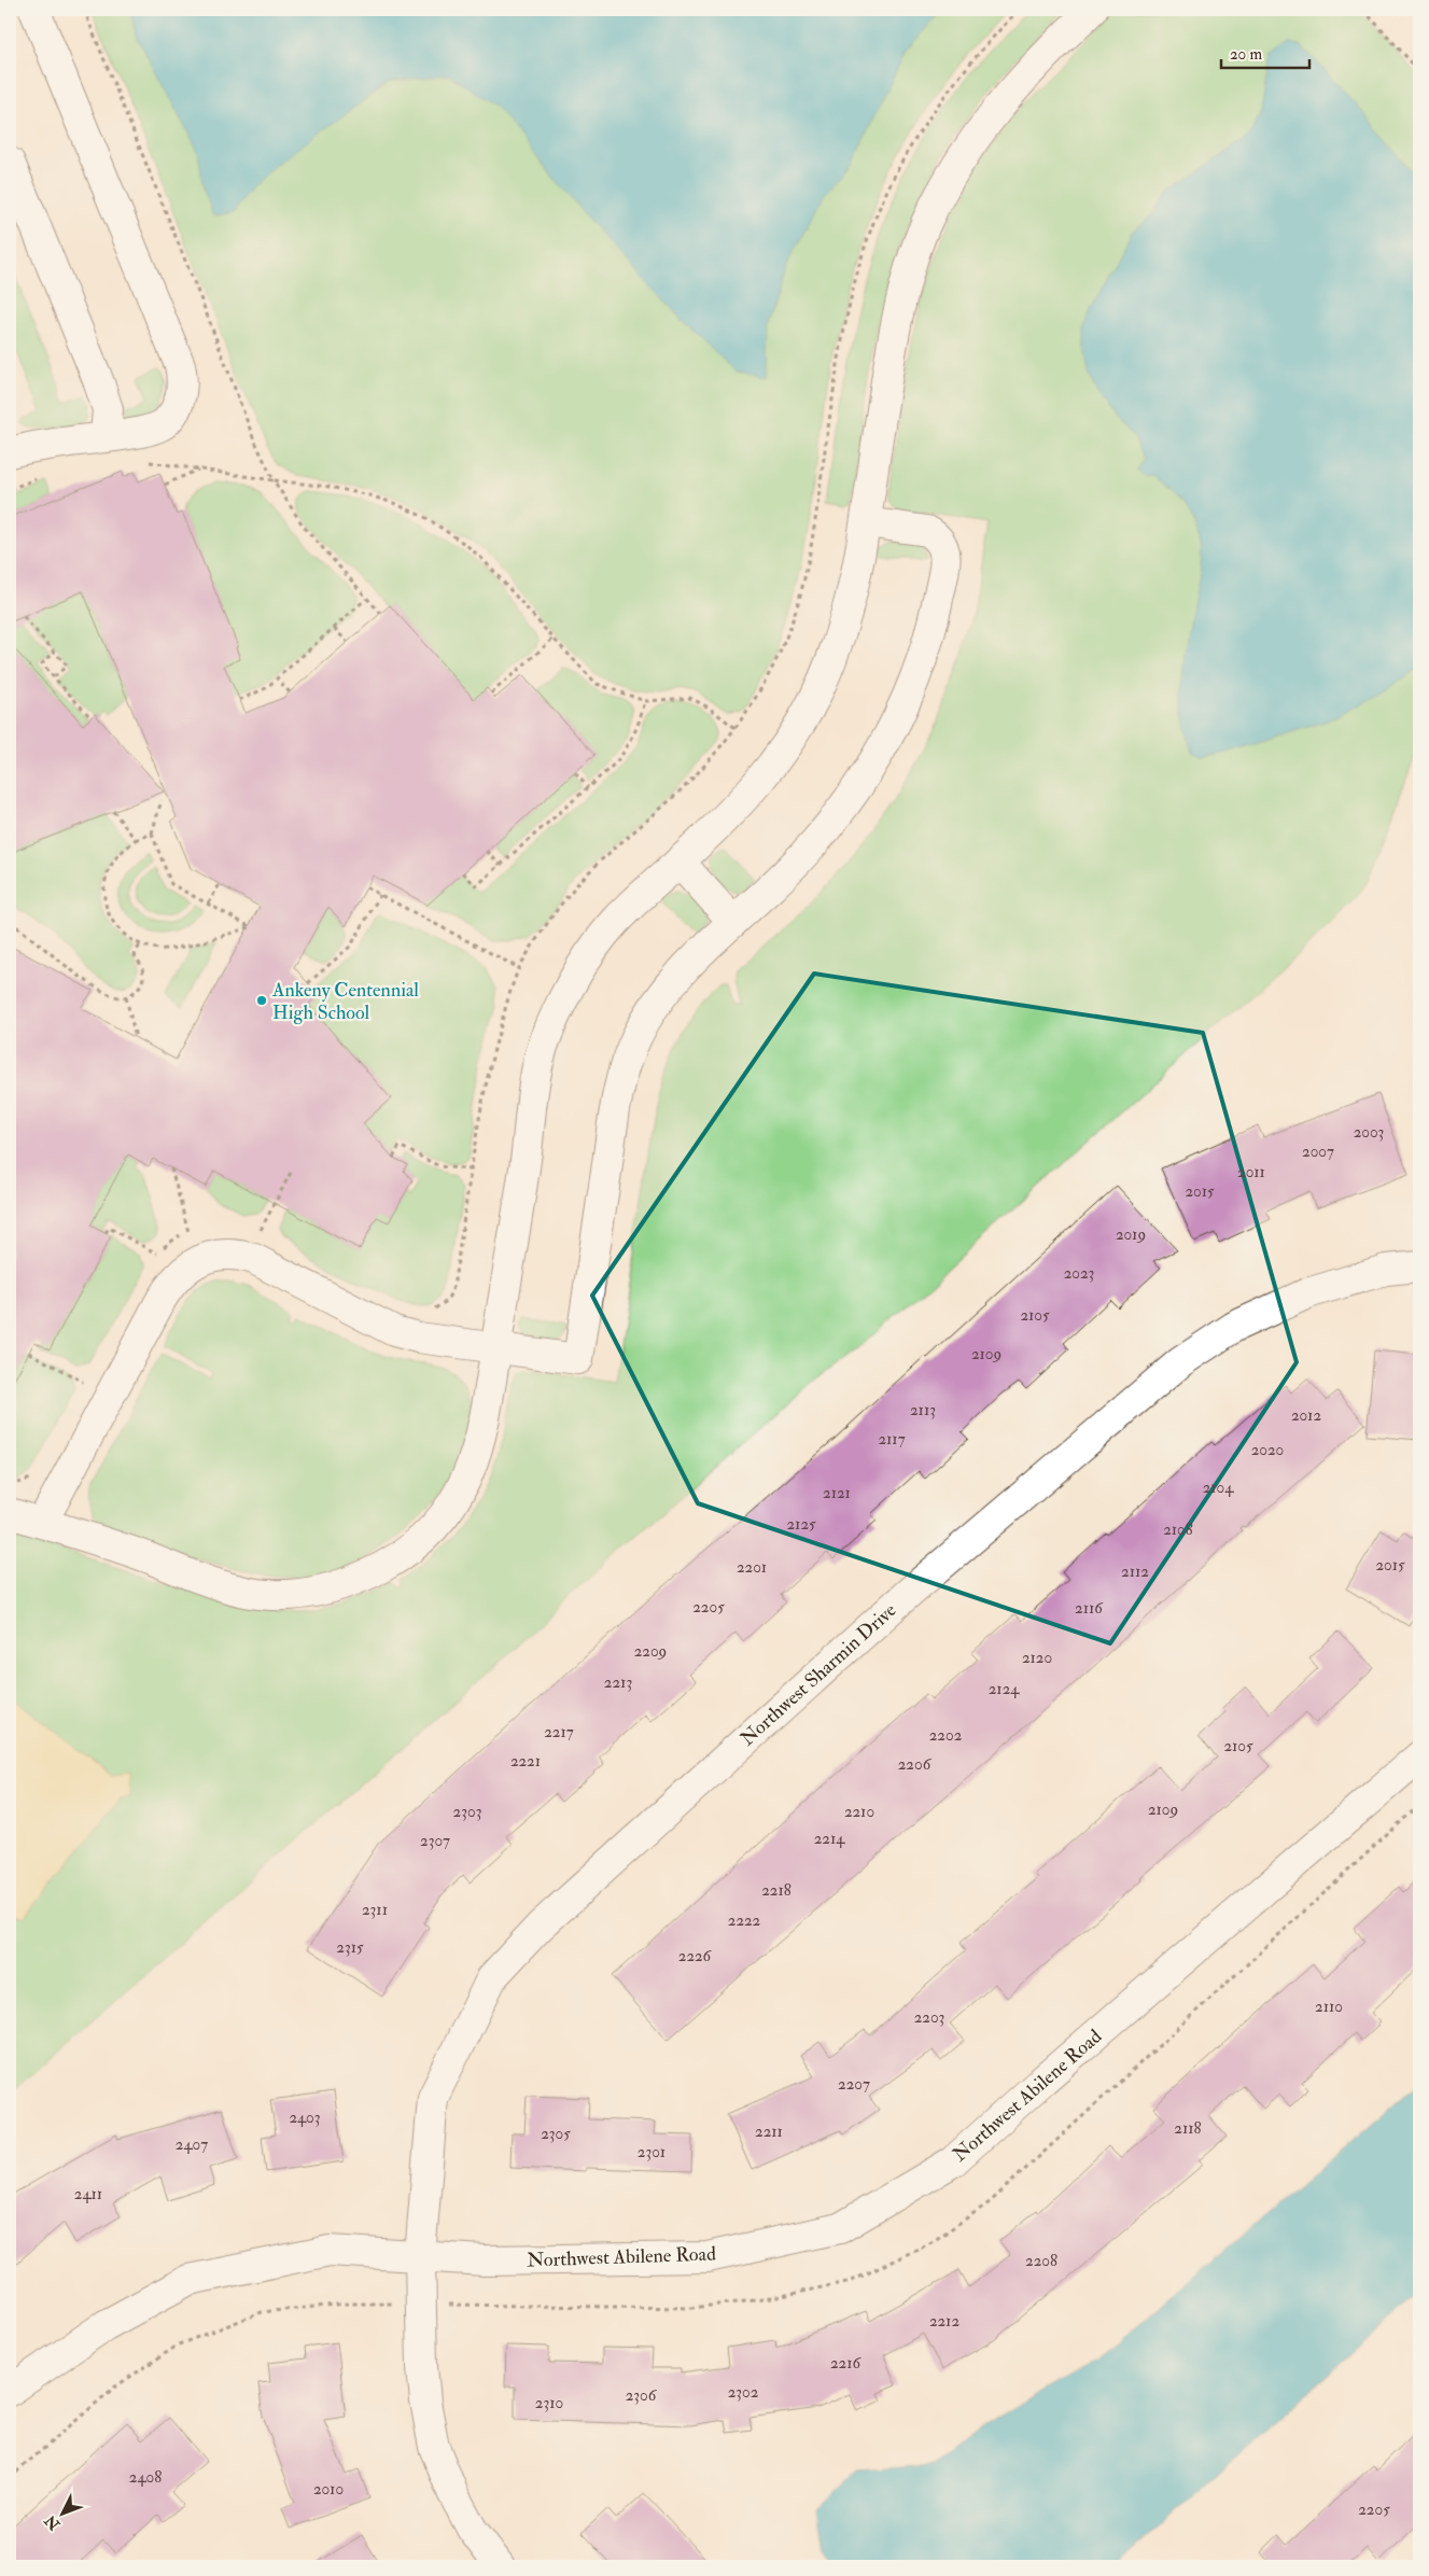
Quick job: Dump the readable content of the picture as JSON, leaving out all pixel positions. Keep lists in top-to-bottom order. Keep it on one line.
{"streets":{"street":["Northwest Sharmin Drive","Northwest Abilene Road"]},"crossings":[["Northwest Sharmin Drive","Northwest Abilene Road"]],"places":["Ankeny Centennial High School"],"house_numbers":["2003","2007","2011","2015","2019","2023","2105","2109","2113","2012","2117","2020","2104","2121","2125","2108","2015","2201","2112","2205","2116","2209","2120","2213","2124","2217","2202","2105","2221","2206","2109","2303","2210","2214","2307","2218","2311","2222","2315","2226","2110","2203","2207","2403","2118","2211","2305","2407","2301","2411","2208","2212","2216","2302","2306","2310","2408","2010","2205"],"scale_bar":"20 m","north":"bottom left"}
